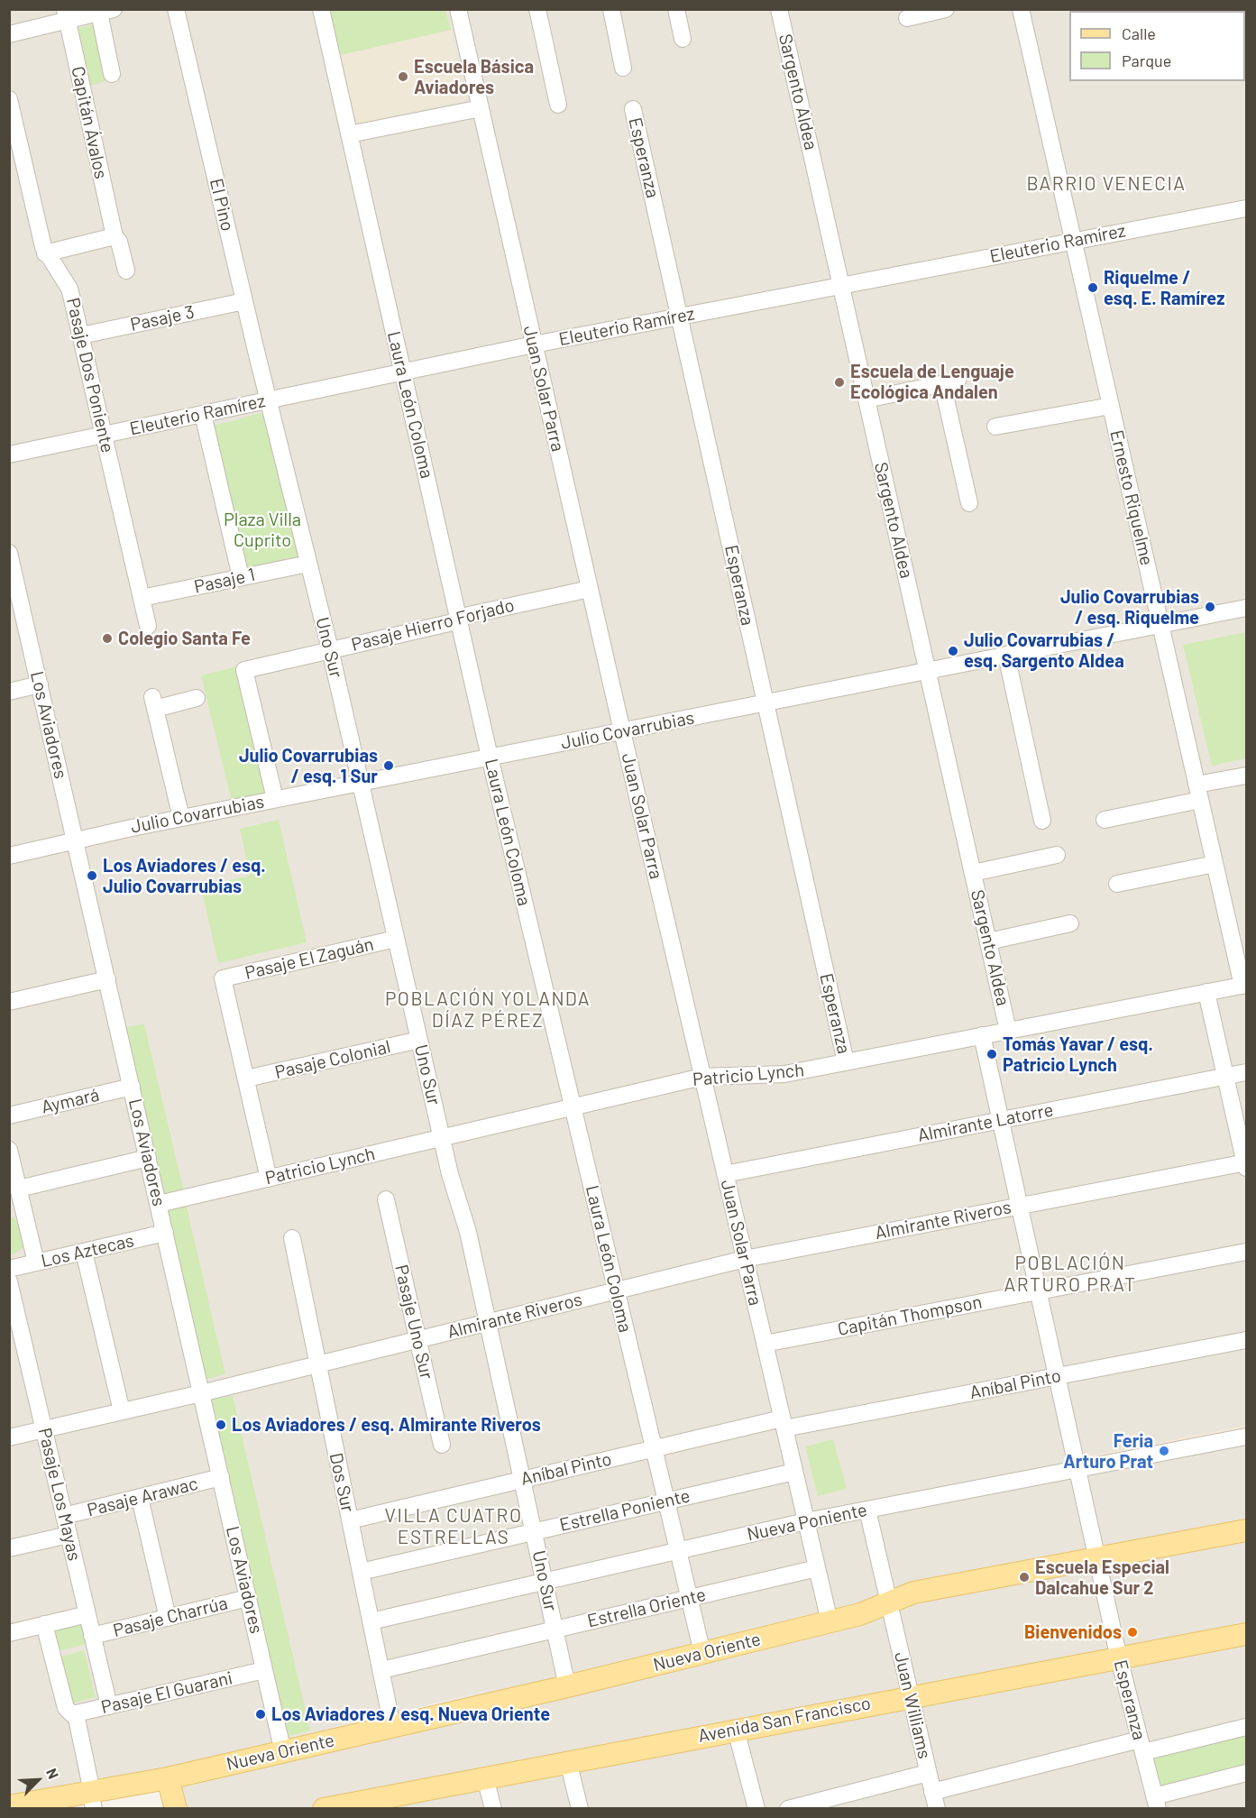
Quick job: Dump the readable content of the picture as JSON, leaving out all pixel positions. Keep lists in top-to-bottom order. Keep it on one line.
{"streets":{"main road":["Nueva Oriente","Avenida San Francisco"],"street":["Sargento Aldea","Capitán Ávalos","Esperanza","El Pino","Eleuterio Ramírez","Pasaje 3","Pasaje Dos Poniente","Juan Solar Parra","Laura León Coloma","Ernesto Riquelme","Pasaje 1","Pasaje Hierro Forjado","Uno Sur","Los Aviadores","Julio Covarrubias","Pasaje El Zaguán","Pasaje Colonial","Patricio Lynch","Aymará","Almirante Latorre","Almirante Riveros","Los Aztecas","Capitán Thompson","Pasaje Uno Sur","Aníbal Pinto","Dos Sur","Pasaje Los Mayas","Pasaje Arawac","Estrella Poniente","Nueva Poniente","Estrella Oriente","Pasaje Charrúa","Pasaje El Guarani","Juan Williams"]},"crossings":[["Sargento Aldea","Eleuterio Ramírez"],["Sargento Aldea","Julio Covarrubias"],["Sargento Aldea","Patricio Lynch"],["Esperanza","Eleuterio Ramírez"],["Esperanza","Julio Covarrubias"],["Esperanza","Patricio Lynch"],["Esperanza","Almirante Latorre"],["Esperanza","Almirante Riveros"],["Esperanza","Capitán Thompson"],["Esperanza","Aníbal Pinto"],["Esperanza","Nueva Poniente"],["Esperanza","Nueva Oriente"],["Esperanza","Avenida San Francisco"],["El Pino","Eleuterio Ramírez"],["El Pino","Pasaje 3"],["El Pino","Uno Sur"],["Eleuterio Ramírez","Pasaje Dos Poniente"],["Eleuterio Ramírez","Juan Solar Parra"],["Eleuterio Ramírez","Laura León Coloma"],["Eleuterio Ramírez","Ernesto Riquelme"],["Eleuterio Ramírez","Uno Sur"],["Pasaje 3","Pasaje Dos Poniente"],["Pasaje Dos Poniente","Pasaje 1"],["Juan Solar Parra","Pasaje Hierro Forjado"],["Juan Solar Parra","Julio Covarrubias"],["Juan Solar Parra","Patricio Lynch"],["Juan Solar Parra","Almirante Latorre"],["Juan Solar Parra","Almirante Riveros"],["Juan Solar Parra","Capitán Thompson"],["Juan Solar Parra","Aníbal Pinto"],["Juan Solar Parra","Estrella Poniente"],["Juan Solar Parra","Nueva Poniente"],["Juan Solar Parra","Estrella Oriente"],["Juan Solar Parra","Nueva Oriente"],["Laura León Coloma","Pasaje Hierro Forjado"],["Laura León Coloma","Julio Covarrubias"],["Laura León Coloma","Patricio Lynch"],["Laura León Coloma","Almirante Riveros"],["Laura León Coloma","Aníbal Pinto"],["Laura León Coloma","Estrella Poniente"],["Laura León Coloma","Nueva Poniente"],["Laura León Coloma","Estrella Oriente"],["Laura León Coloma","Nueva Oriente"],["Ernesto Riquelme","Julio Covarrubias"],["Ernesto Riquelme","Patricio Lynch"],["Pasaje 1","Uno Sur"],["Pasaje Hierro Forjado","Uno Sur"],["Pasaje Hierro Forjado","Julio Covarrubias"],["Uno Sur","Julio Covarrubias"],["Uno Sur","Pasaje El Zaguán"],["Uno Sur","Pasaje Colonial"],["Uno Sur","Patricio Lynch"],["Uno Sur","Almirante Riveros"],["Uno Sur","Aníbal Pinto"],["Uno Sur","Estrella Poniente"],["Uno Sur","Nueva Poniente"],["Uno Sur","Estrella Oriente"],["Uno Sur","Nueva Oriente"],["Los Aviadores","Julio Covarrubias"],["Los Aviadores","Patricio Lynch"],["Los Aviadores","Aymará"],["Los Aviadores","Almirante Riveros"],["Los Aviadores","Los Aztecas"],["Los Aviadores","Pasaje Arawac"],["Los Aviadores","Pasaje Charrúa"],["Los Aviadores","Nueva Oriente"],["Los Aviadores","Pasaje El Guarani"],["Pasaje El Zaguán","Pasaje Colonial"],["Almirante Riveros","Pasaje Uno Sur"],["Almirante Riveros","Dos Sur"],["Almirante Riveros","Pasaje Los Mayas"],["Aníbal Pinto","Dos Sur"],["Dos Sur","Estrella Poniente"],["Dos Sur","Nueva Poniente"],["Dos Sur","Estrella Oriente"],["Dos Sur","Nueva Oriente"],["Pasaje Los Mayas","Pasaje Arawac"],["Pasaje Los Mayas","Pasaje Charrúa"],["Pasaje Los Mayas","Pasaje El Guarani"],["Nueva Poniente","Juan Williams"],["Nueva Oriente","Juan Williams"],["Juan Williams","Avenida San Francisco"]],"districts":["BARRIO VENECIA","POBLACIÓN YOLANDA DÍAZ PÉREZ","POBLACIÓN ARTURO PRAT","VILLA CUATRO ESTRELLAS"],"parks":["Plaza Villa Cuprito"],"places":["Escuela Básica Aviadores","Riquelme / esq. E. Ramírez","Escuela de Lenguaje Ecológica Andalen","Julio Covarrubias / esq. Riquelme","Colegio Santa Fe","Julio Covarrubias / esq. Sargento Aldea","Julio Covarrubias / esq. 1 Sur","Los Aviadores / esq. Julio Covarrubias","Tomás Yavar / esq. Patricio Lynch","Los Aviadores / esq. Almirante Riveros","Feria Arturo Prat","Escuela Especial Dalcahue Sur 2","Bienvenidos","Los Aviadores / esq. Nueva Oriente"],"legend":["Calle","Parque"],"north":"top right"}
